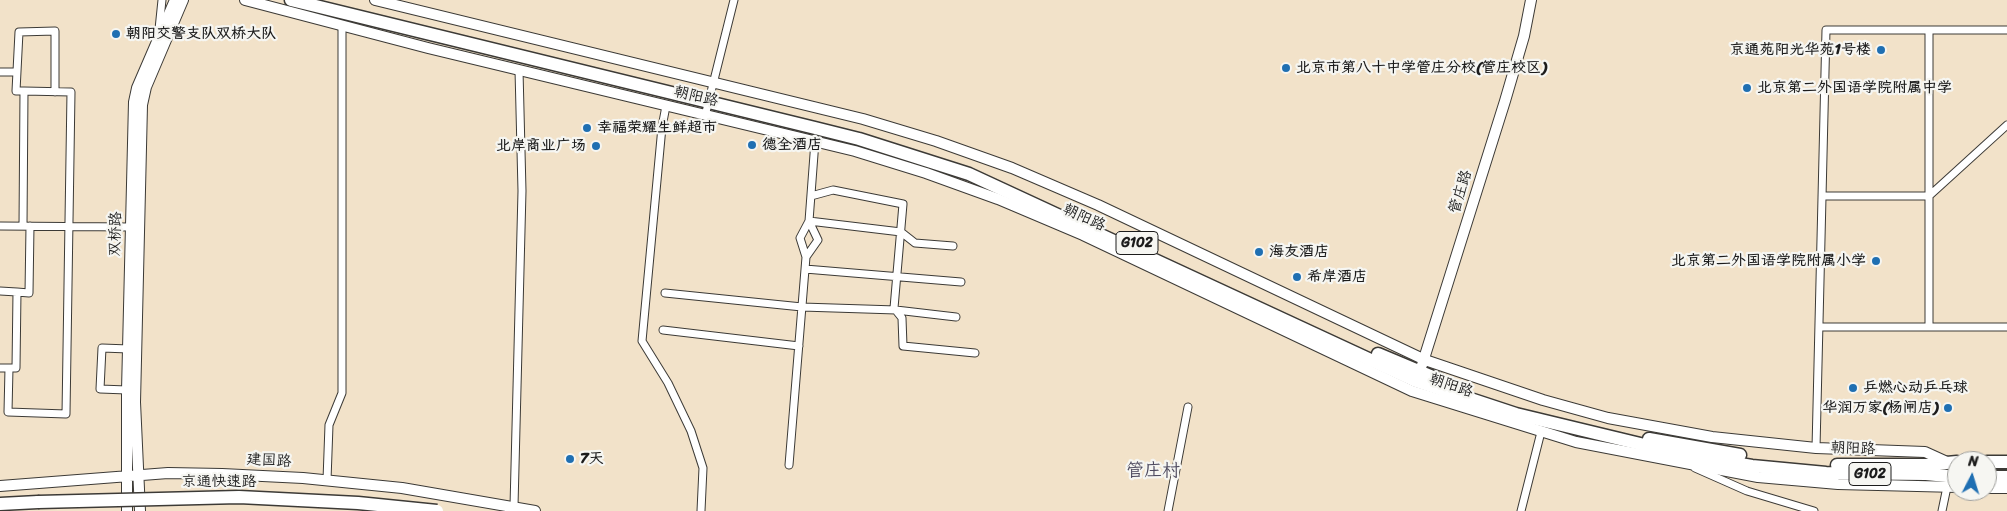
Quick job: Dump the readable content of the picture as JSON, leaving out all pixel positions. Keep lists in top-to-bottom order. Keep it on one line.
{"streets":{"highway":["朝阳路","G102","京通快速路"],"street":["管庄路","双桥路","建国路"]},"crossings":[["朝阳路","管庄路"],["双桥路","建国路"]],"districts":["管庄村"],"places":["朝阳交警支队双桥大队","京通苑阳光华苑1号楼","北京市第八十中学管庄分校(管庄校区)","北京第二外国语学院附属中学","幸福荣耀生鲜超市","德全酒店","北岸商业广场","海友酒店","北京第二外国语学院附属小学","希岸酒店","乒燃心动乒乓球","华润万家(杨闸店)","7天"],"north":"top"}
